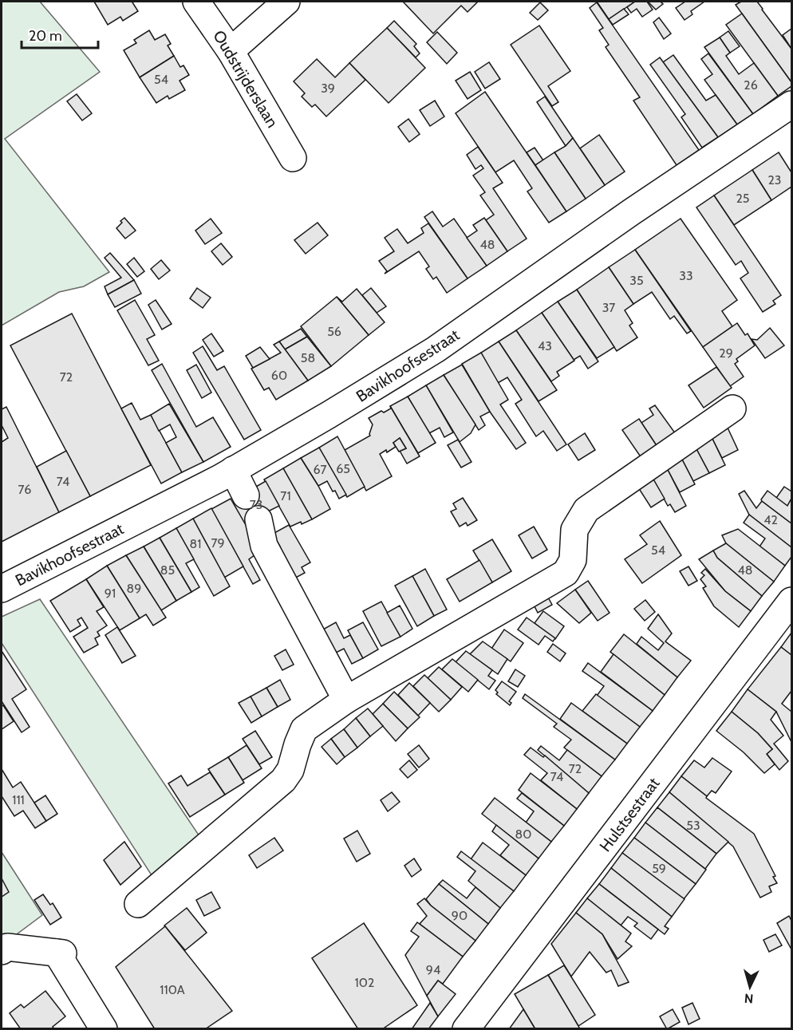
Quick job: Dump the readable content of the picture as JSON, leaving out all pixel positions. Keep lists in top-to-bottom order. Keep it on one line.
{"streets":{"street":["Oudstrijderslaan","Bavikhoofsestraat","Hulstsestraat"]},"house_numbers":["54","26","39","23","25","48","33","35","37","56","43","29","58","60","72","65","67","74","76","71","73","42","79","81","54","85","48","89","91","72","74","111","53","80","59","90","94","102","110A"],"scale_bar":"20 m","north":"bottom"}
